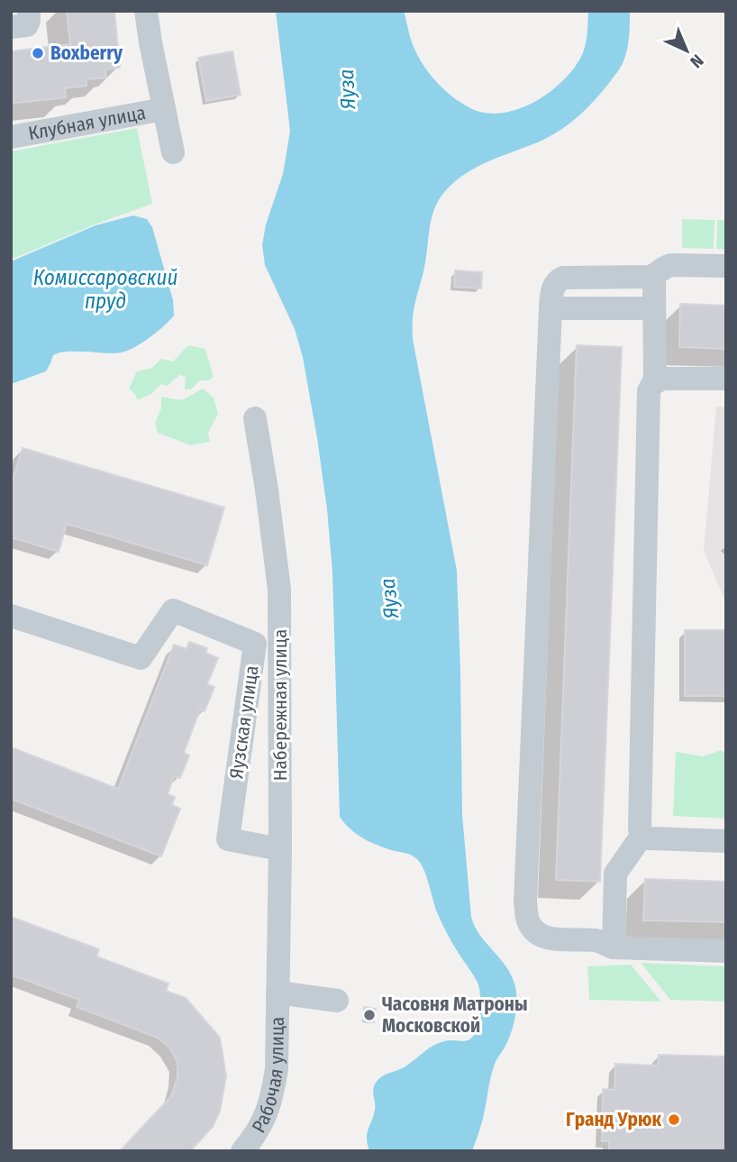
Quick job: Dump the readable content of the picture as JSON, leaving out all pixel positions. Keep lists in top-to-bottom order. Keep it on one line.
{"streets":{"street":["Клубная улица","Набережная улица","Яузская улица","Рабочая улица"]},"crossings":[["Набережная улица","Яузская улица"],["Набережная улица","Рабочая улица"]],"water":["Яуза","Комиссаровский пруд"],"places":["Boxberry","Часовня Матроны Московской","Гранд Урюк"],"north":"bottom right"}
